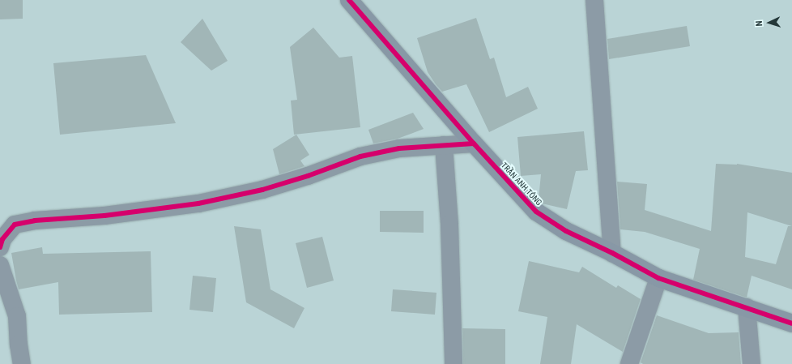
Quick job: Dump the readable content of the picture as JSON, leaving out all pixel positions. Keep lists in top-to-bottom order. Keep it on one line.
{"streets":{"street":["TRẦN ANH TÔNG"]},"north":"left"}
